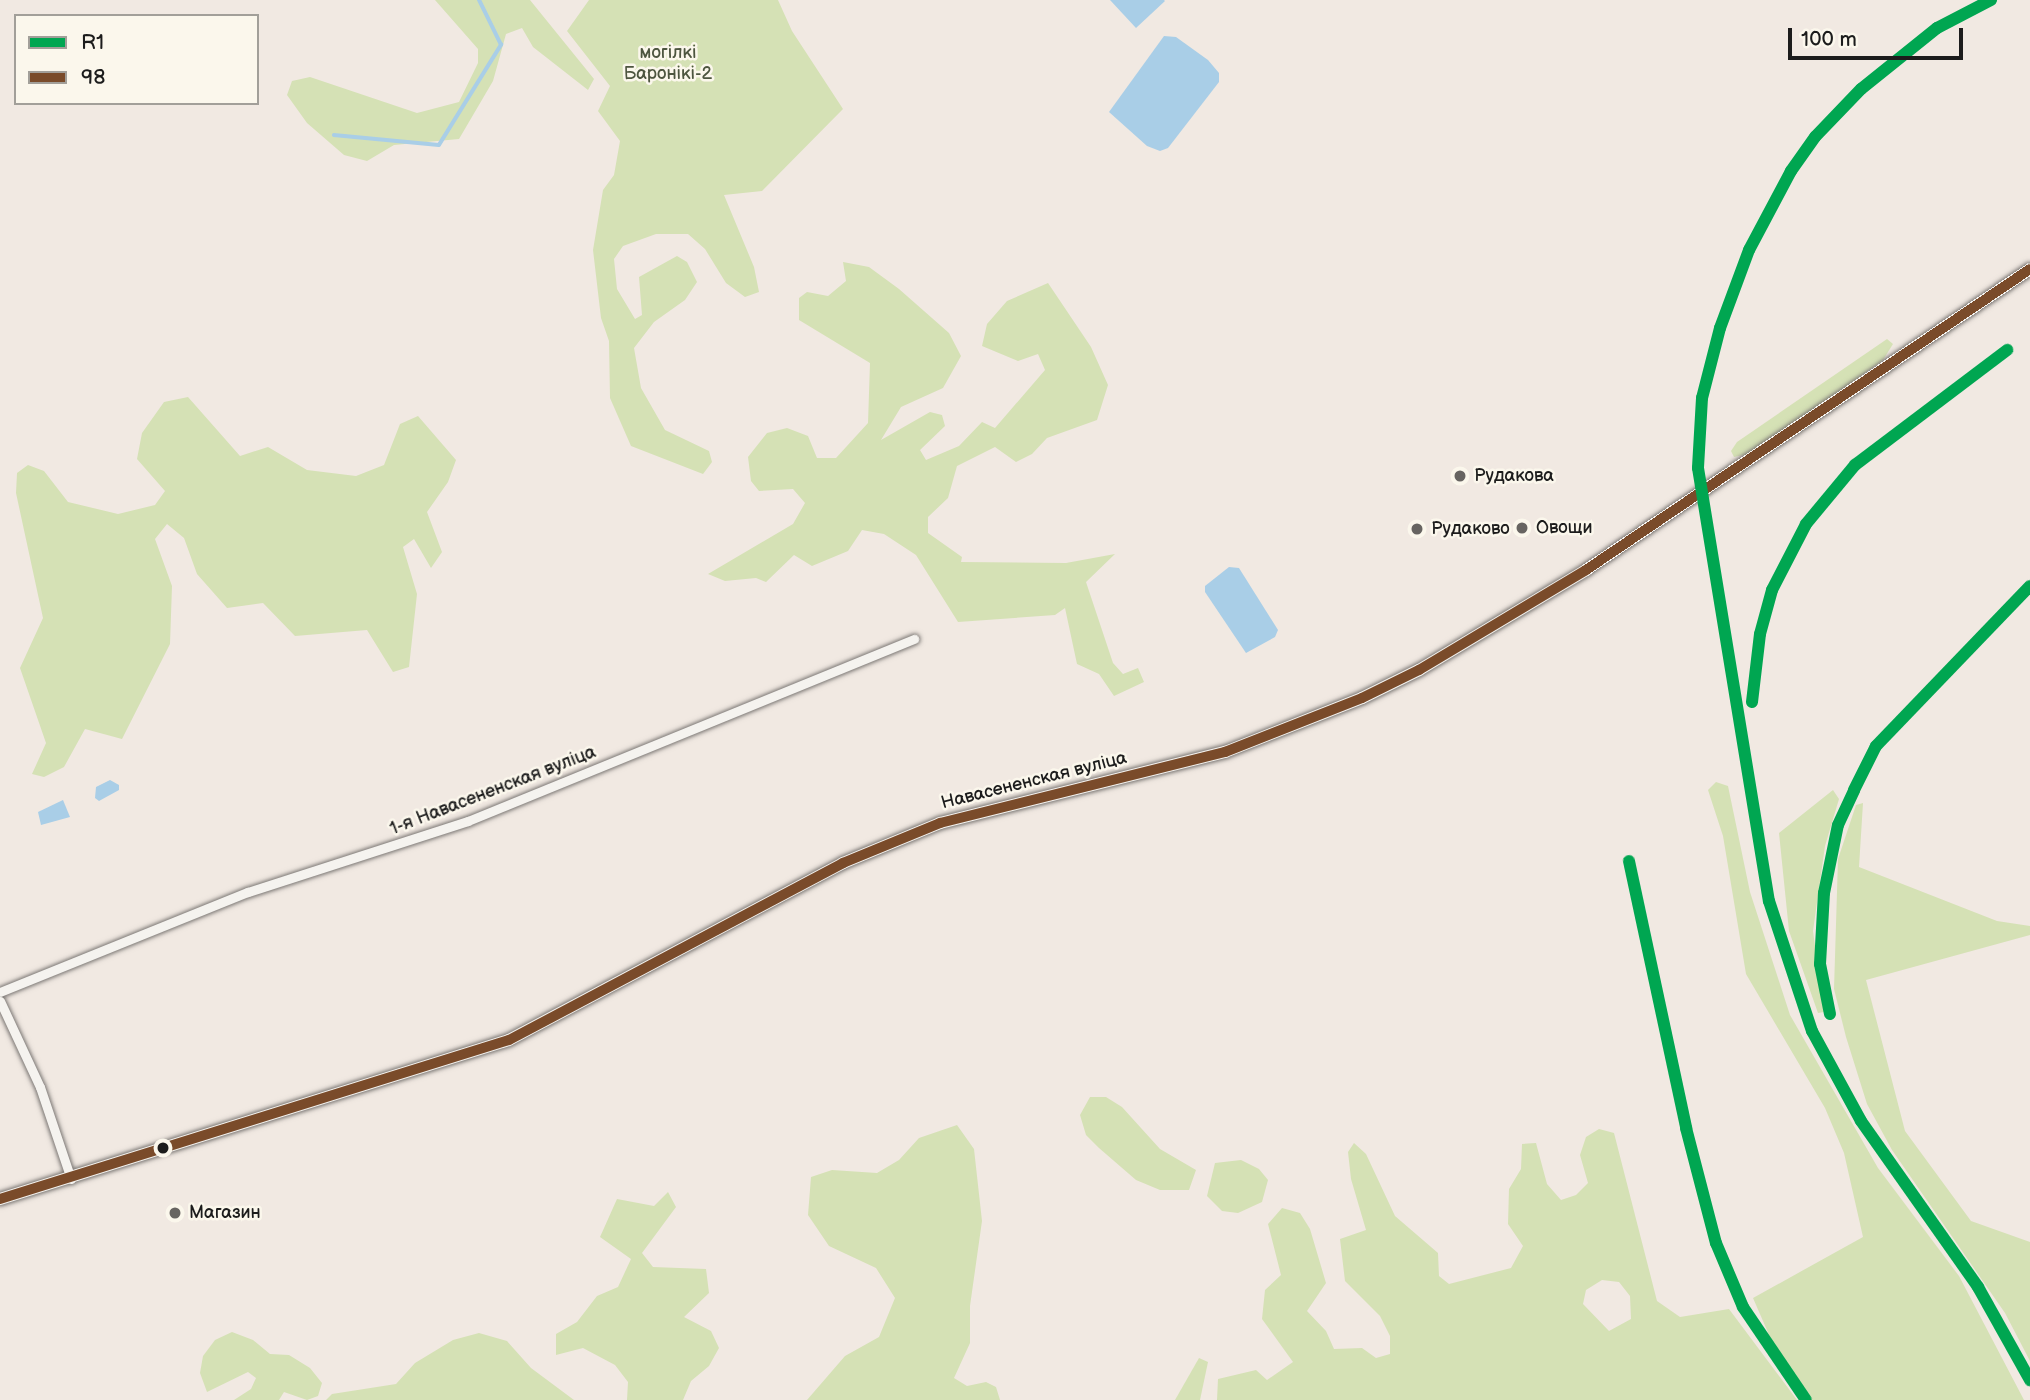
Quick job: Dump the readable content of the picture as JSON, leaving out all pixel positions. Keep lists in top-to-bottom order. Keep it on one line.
{"streets":{"main road":["Навасененская вуліца"],"street":["1-я Навасененская вуліца"]},"parks":["могілкі Баронікі-2"],"places":["Рудакова","Овощи","Рудаково","Магазин"],"lines":["transit line R1","transit line 98"],"legend":["R1","98"],"scale_bar":"100 m"}
